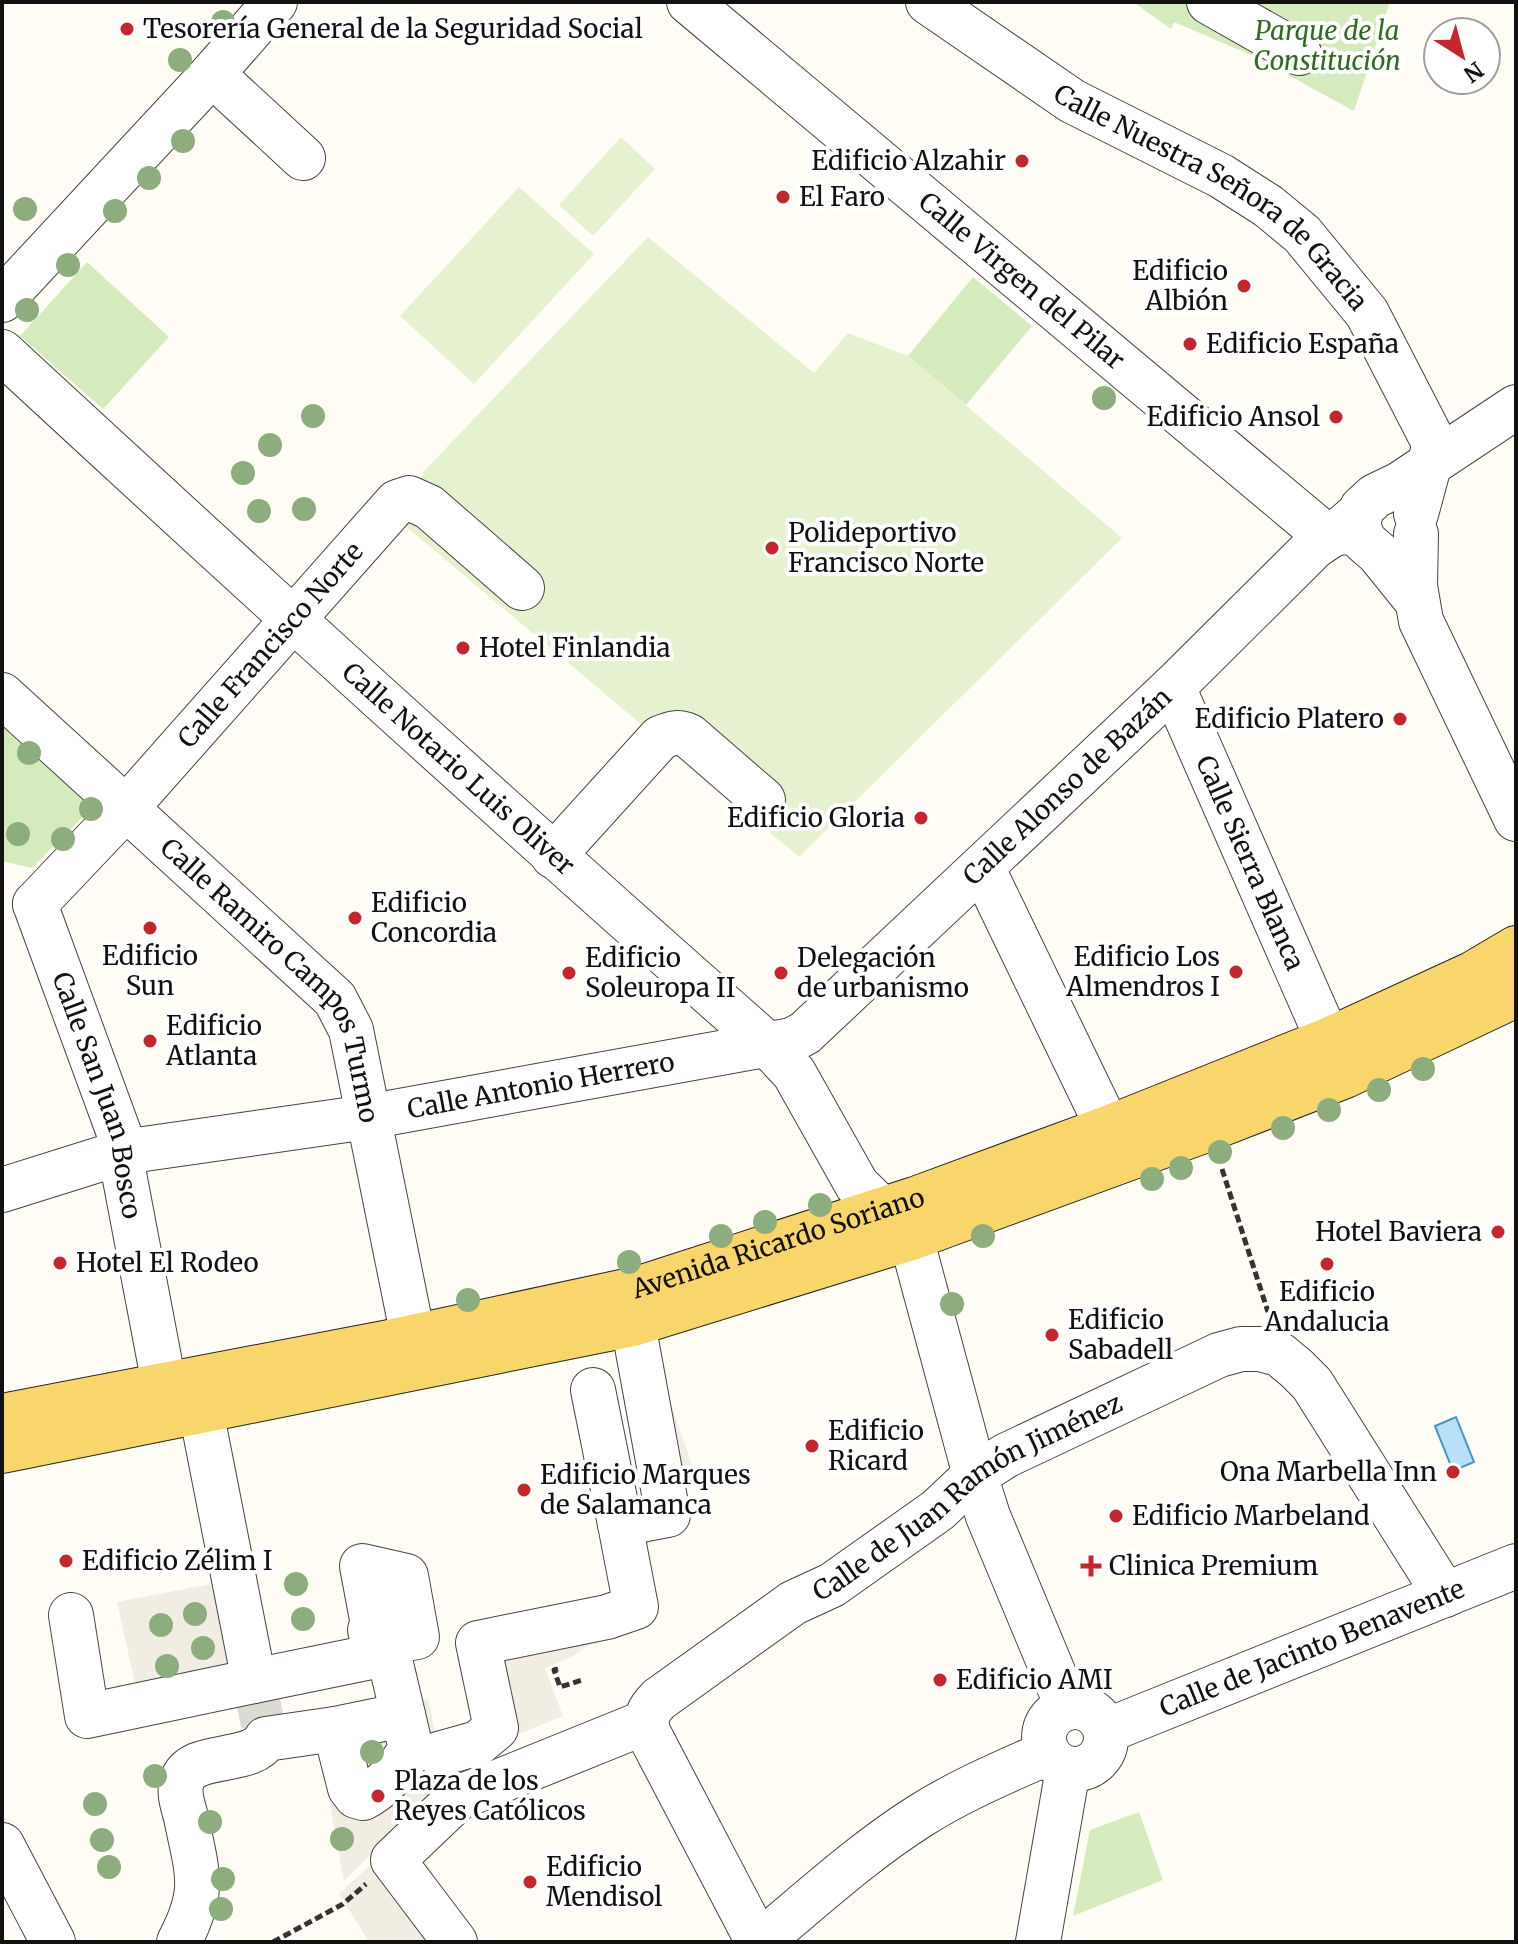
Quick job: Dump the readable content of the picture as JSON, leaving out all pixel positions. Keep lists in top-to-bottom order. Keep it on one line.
{"streets":{"main road":["Avenida Ricardo Soriano"],"street":["Calle Nuestra Señora de Gracia","Calle Virgen del Pilar","Calle Francisco Norte","Calle Notario Luis Oliver","Calle Alonso de Bazán","Calle Sierra Blanca","Calle Ramiro Campos Turmo","Calle Antonio Herrero","Calle San Juan Bosco","Calle de Juan Ramón Jiménez","Calle de Jacinto Benavente"]},"crossings":[["Calle Nuestra Señora de Gracia","Calle Alonso de Bazán"],["Calle Virgen del Pilar","Calle Alonso de Bazán"],["Calle Francisco Norte","Calle Notario Luis Oliver"],["Calle Francisco Norte","Calle Ramiro Campos Turmo"],["Calle Francisco Norte","Calle San Juan Bosco"],["Calle Notario Luis Oliver","Calle Alonso de Bazán"],["Calle Notario Luis Oliver","Calle Antonio Herrero"],["Calle Notario Luis Oliver","Avenida Ricardo Soriano"],["Calle Alonso de Bazán","Calle Sierra Blanca"],["Calle Alonso de Bazán","Calle Antonio Herrero"],["Calle Sierra Blanca","Avenida Ricardo Soriano"],["Calle Ramiro Campos Turmo","Calle Antonio Herrero"],["Calle Ramiro Campos Turmo","Avenida Ricardo Soriano"],["Calle Antonio Herrero","Calle San Juan Bosco"],["Calle San Juan Bosco","Avenida Ricardo Soriano"],["Calle de Juan Ramón Jiménez","Calle de Jacinto Benavente"]],"parks":["Parque de la Constitución"],"places":{"other":["Tesorería General de la Seguridad Social","Edificio Alzahir","El Faro","Edificio Albión","Edificio España","Edificio Ansol","Polideportivo Francisco Norte","Hotel Finlandia","Edificio Platero","Edificio Gloria","Edificio Concordia","Edificio Sun","Edificio Los Almendros I","Edificio Soleuropa II","Delegación de urbanismo","Edificio Atlanta","Hotel Baviera","Hotel El Rodeo","Edificio Andalucia","Edificio Sabadell","Edificio Ricard","Ona Marbella Inn","Edificio Marques de Salamanca","Edificio Marbeland","Edificio Zélim I","Edificio AMI","Plaza de los Reyes Católicos","Edificio Mendisol"],"health":["Clinica Premium"]},"north":"bottom right"}
